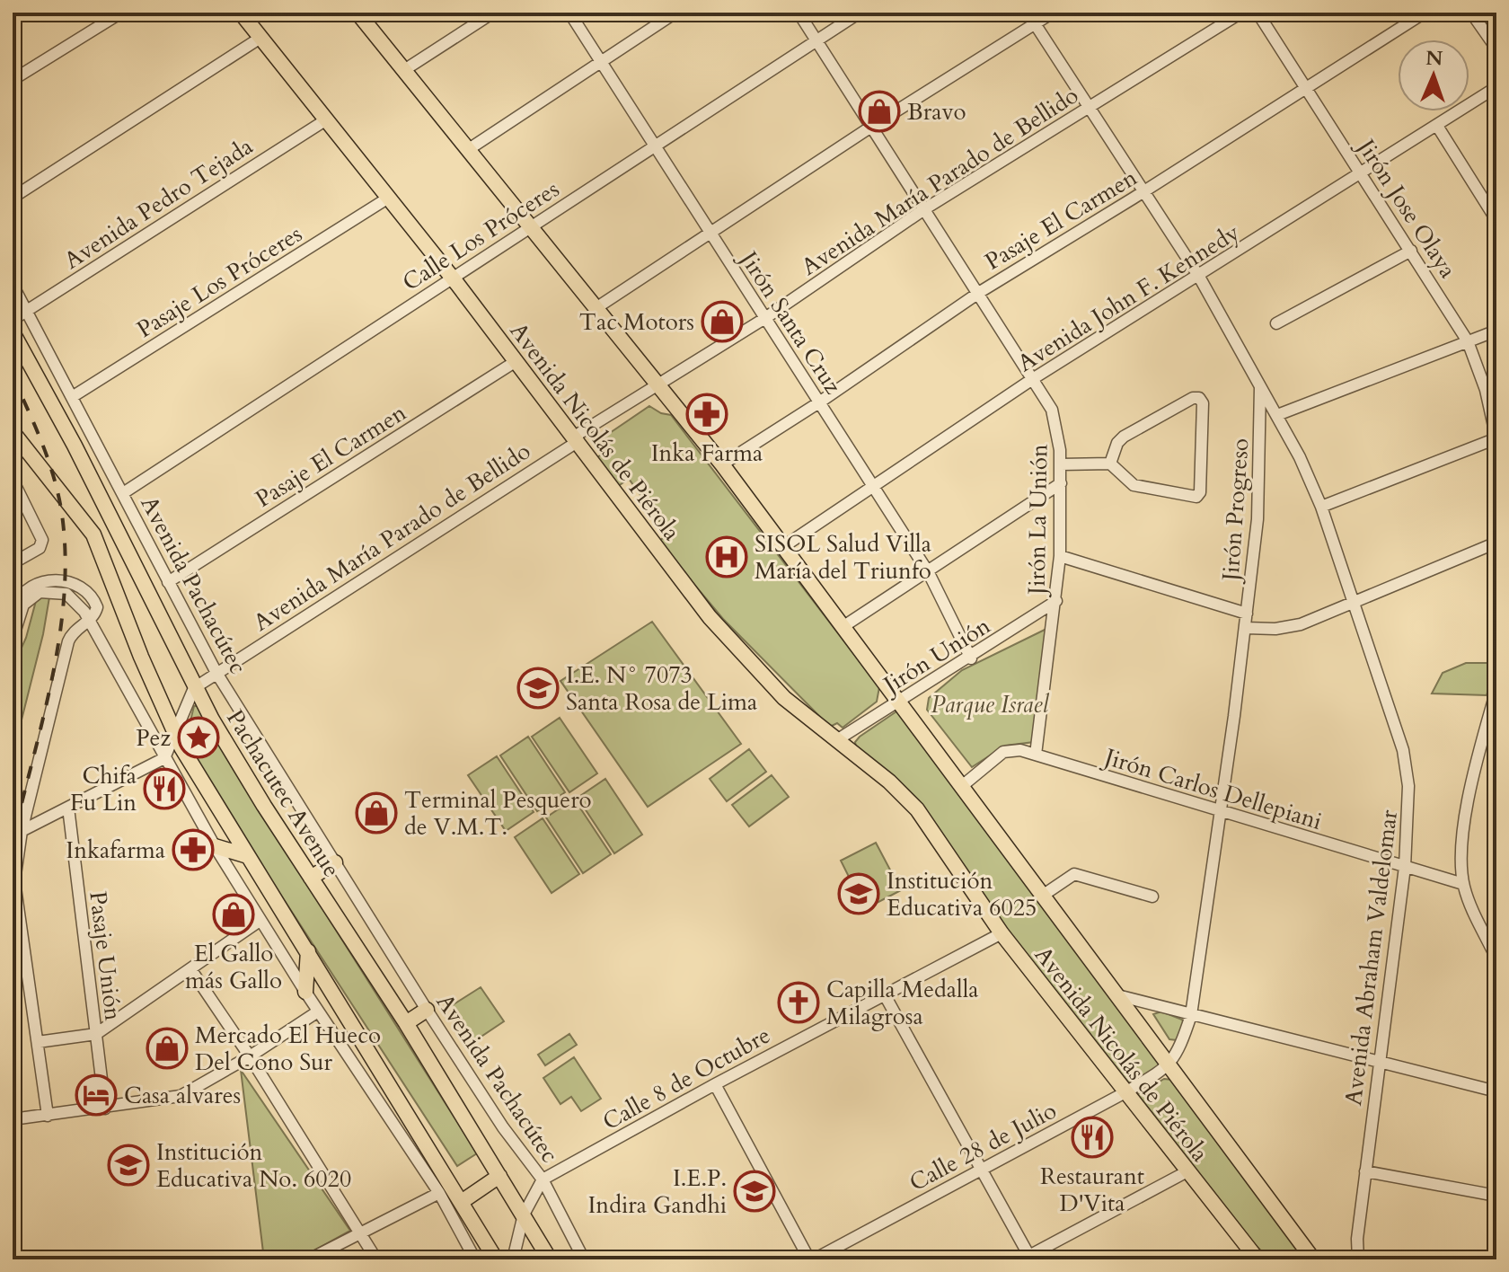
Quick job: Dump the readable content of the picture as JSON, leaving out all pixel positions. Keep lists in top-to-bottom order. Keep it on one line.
{"streets":{"main road":["Avenida Nicolás de Piérola","Pachacutec Avenue"],"street":["Avenida María Parado de Bellido","Avenida Pedro Tejada","Jirón Jose Olaya","Pasaje El Carmen","Calle Los Próceres","Pasaje Los Próceres","Avenida John F. Kennedy","Jirón Santa Cruz","Jirón Progreso","Jirón La Unión","Avenida Pachacútec","Jirón Unión","Jirón Carlos Dellepiani","Pasaje Unión","Avenida Abraham Valdelomar","Calle 8 de Octubre","Calle 28 de Julio"]},"crossings":[["Avenida María Parado de Bellido","Jirón Santa Cruz"],["Avenida María Parado de Bellido","Avenida Nicolás de Piérola"],["Avenida María Parado de Bellido","Jirón La Unión"],["Avenida María Parado de Bellido","Avenida Pachacútec"],["Avenida María Parado de Bellido","Pachacutec Avenue"],["Avenida Pedro Tejada","Avenida Nicolás de Piérola"],["Avenida Pedro Tejada","Avenida Pachacútec"],["Jirón Jose Olaya","Pasaje El Carmen"],["Jirón Jose Olaya","Avenida John F. Kennedy"],["Pasaje El Carmen","Jirón Santa Cruz"],["Pasaje El Carmen","Avenida Nicolás de Piérola"],["Pasaje El Carmen","Jirón La Unión"],["Pasaje El Carmen","Avenida Pachacútec"],["Calle Los Próceres","Jirón Santa Cruz"],["Calle Los Próceres","Avenida Nicolás de Piérola"],["Calle Los Próceres","Jirón La Unión"],["Calle Los Próceres","Avenida Pachacútec"],["Pasaje Los Próceres","Avenida Nicolás de Piérola"],["Pasaje Los Próceres","Avenida Pachacútec"],["Avenida John F. Kennedy","Jirón Santa Cruz"],["Avenida John F. Kennedy","Avenida Nicolás de Piérola"],["Avenida John F. Kennedy","Jirón La Unión"],["Jirón Santa Cruz","Jirón Unión"],["Avenida Nicolás de Piérola","Jirón Progreso"],["Avenida Nicolás de Piérola","Jirón Unión"],["Avenida Nicolás de Piérola","Jirón Carlos Dellepiani"],["Avenida Nicolás de Piérola","Calle 8 de Octubre"],["Avenida Nicolás de Piérola","Calle 28 de Julio"],["Jirón Progreso","Jirón Carlos Dellepiani"],["Jirón Progreso","Avenida Abraham Valdelomar"],["Jirón Progreso","Calle 28 de Julio"],["Jirón La Unión","Jirón Unión"],["Jirón La Unión","Jirón Carlos Dellepiani"],["Avenida Pachacútec","Calle 8 de Octubre"],["Jirón Carlos Dellepiani","Avenida Abraham Valdelomar"]],"parks":["Parque Israel"],"places":{"shop":["Bravo","Tac Motors","Terminal Pesquero de V.M.T.","El Gallo más Gallo","Mercado El Hueco Del Cono Sur"],"pharmacy":["Inka Farma","Inkafarma"],"hospital":["SISOL Salud Villa María del Triunfo"],"school or university":["I.E. N° 7073 Santa Rosa de Lima","Institución Educativa 6025","Institución Educativa No. 6020","I.E.P. Indira Gandhi"],"place":["Pez"],"restaurant":["Chifa Fu Lin","Restaurant D'Vita"],"church":["Capilla Medalla Milagrosa"],"hotel":["Casa alvares"]},"north":"top"}
